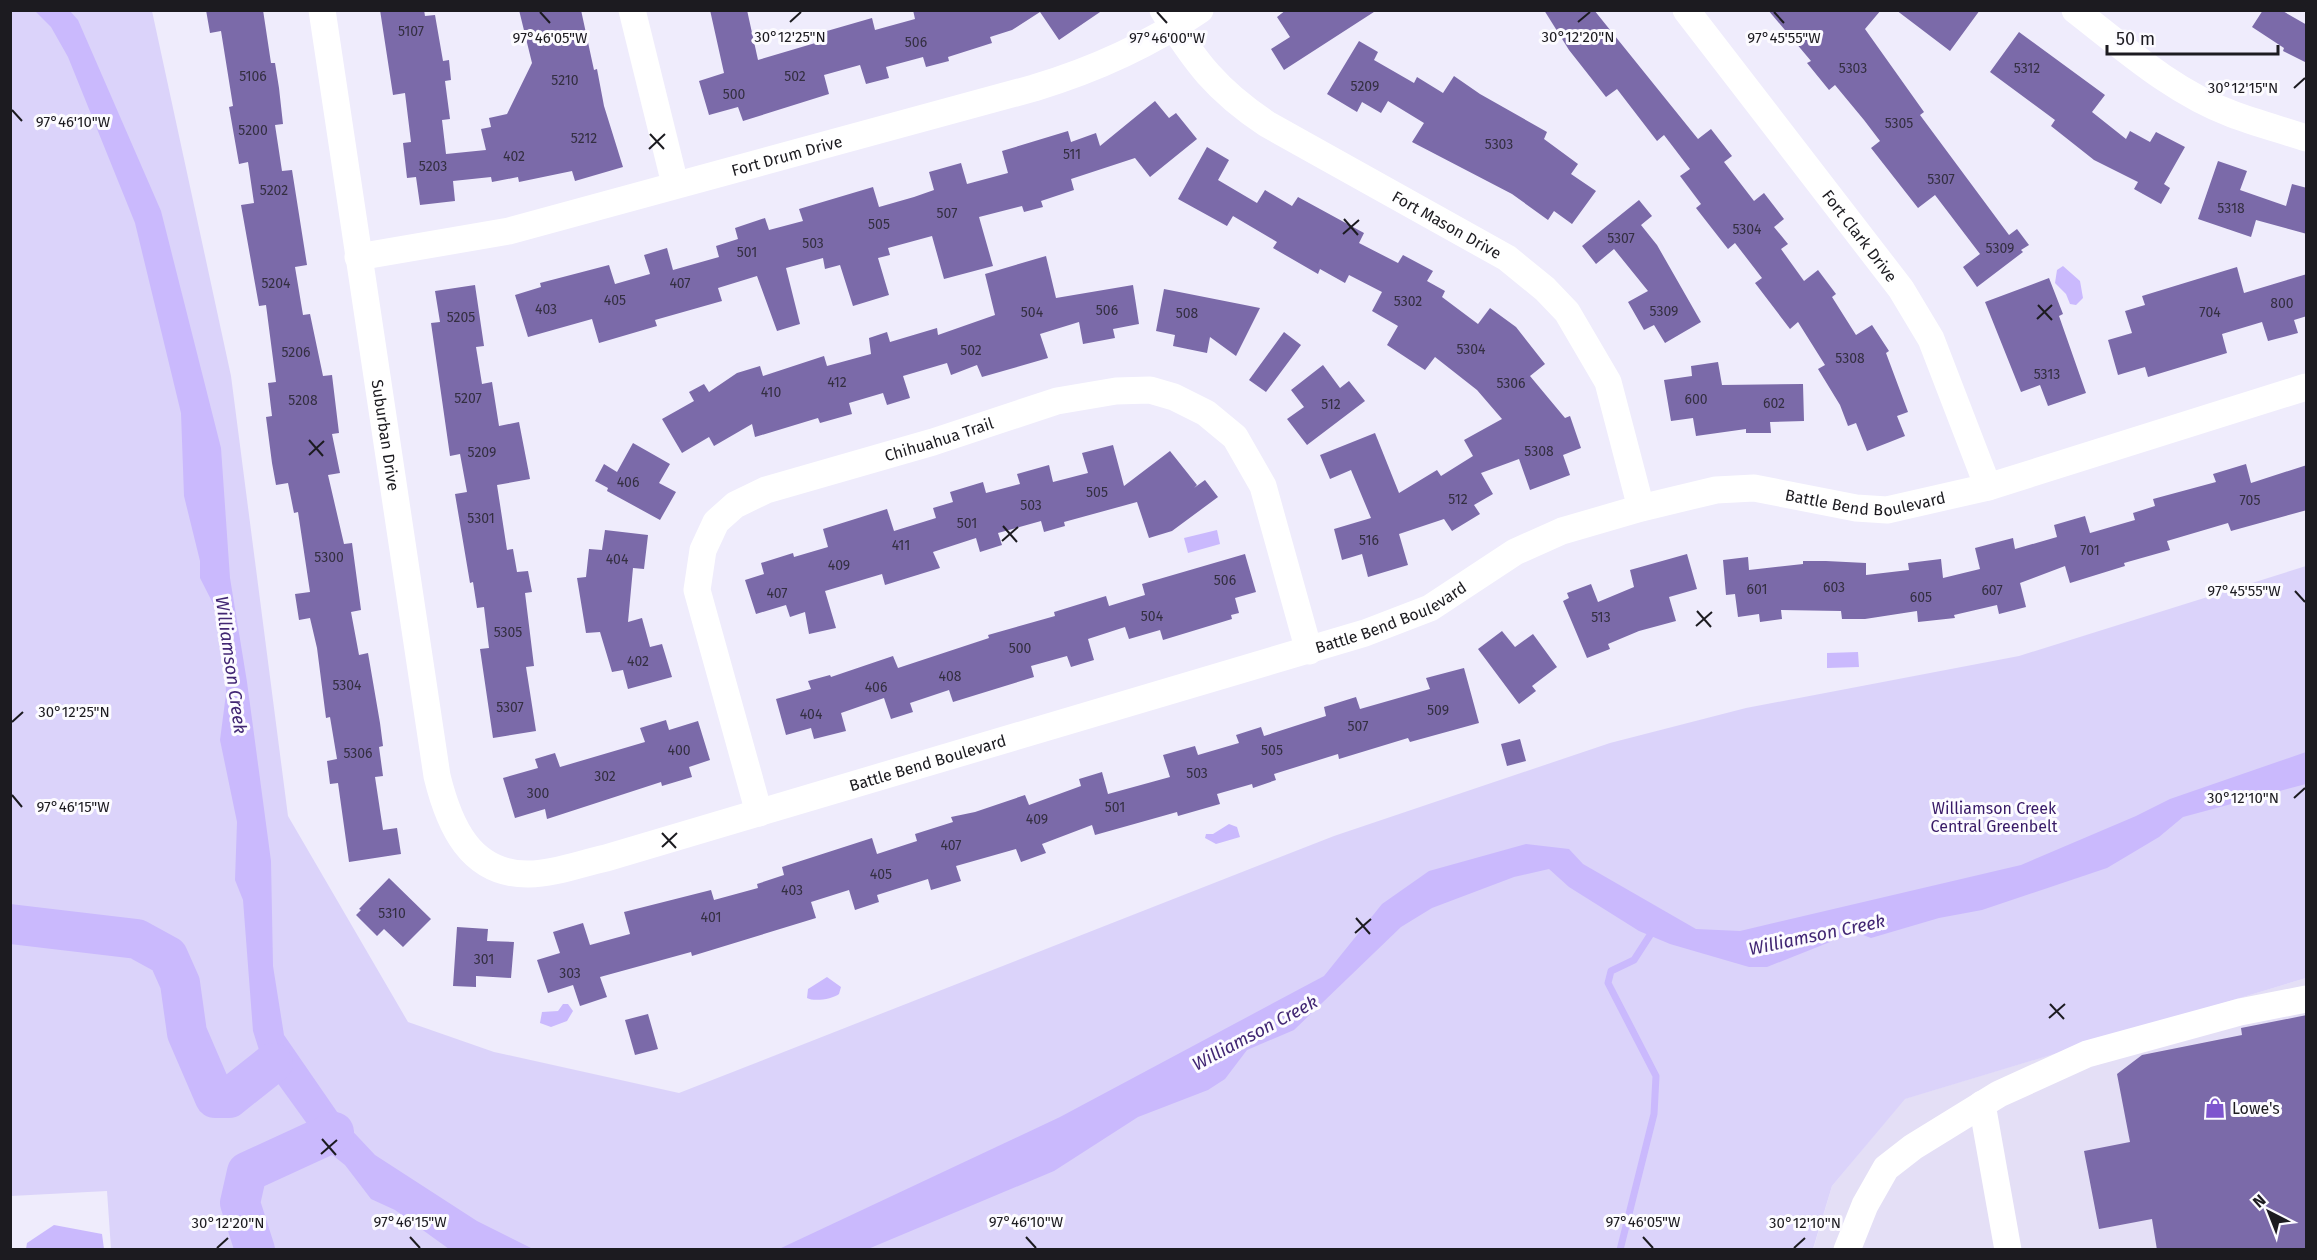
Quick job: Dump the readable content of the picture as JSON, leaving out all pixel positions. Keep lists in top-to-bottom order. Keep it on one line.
{"streets":{"street":["Fort Drum Drive","Fort Mason Drive","Fort Clark Drive","Suburban Drive","Chihuahua Trail","Battle Bend Boulevard"]},"crossings":[["Fort Drum Drive","Fort Mason Drive"],["Fort Drum Drive","Suburban Drive"],["Fort Mason Drive","Battle Bend Boulevard"],["Fort Clark Drive","Battle Bend Boulevard"],["Suburban Drive","Battle Bend Boulevard"],["Chihuahua Trail","Battle Bend Boulevard"]],"water":["Williamson Creek"],"parks":["Williamson Creek Central Greenbelt"],"places":{"shop":["Lowe's"]},"house_numbers":["5107","506","5303","5312","5106","502","5210","5209","500","5305","5200","5212","5303","511","402","5203","5307","5202","5318","507","505","5304","5307","503","5309","501","5204","407","405","5302","800","403","506","5309","504","704","508","5205","5304","502","5206","5308","5313","412","5306","410","5207","600","5208","602","512","5308","5209","406","505","512","705","503","5301","501","516","411","701","5300","404","409","506","603","601","607","407","605","504","513","5305","500","402","408","5304","406","5307","509","404","507","400","505","5306","503","302","300","501","409","407","405","403","5310","401","301","303"],"scale_bar":"50 m","north":"top left","coordinates":["30°12'25\"N","30°12'20\"N","97°46'05\"W","97°46'00\"W","97°45'55\"W","30°12'15\"N","97°46'10\"W","30°12'10\"N","97°46'15\"W"]}
